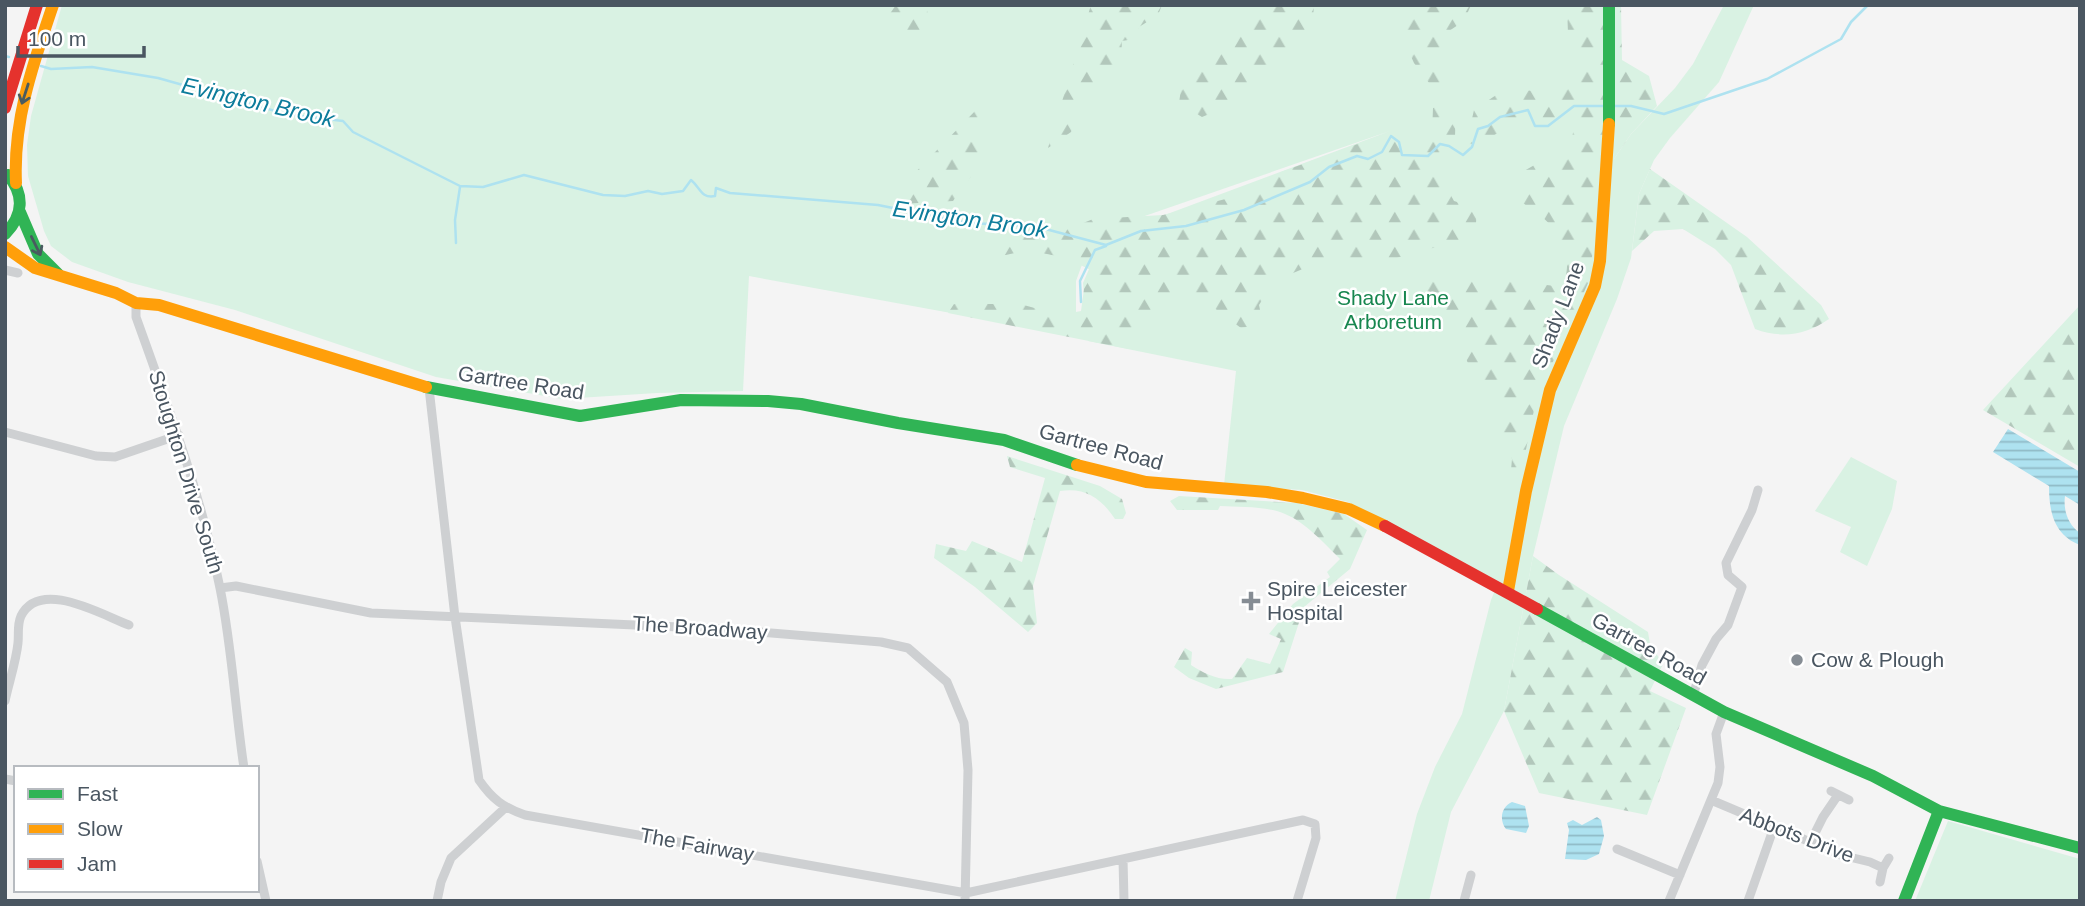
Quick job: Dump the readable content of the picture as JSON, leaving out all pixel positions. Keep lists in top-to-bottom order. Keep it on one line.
{"streets":{"main road":["Shady Lane","Gartree Road"],"street":["Stoughton Drive South","The Broadway","Abbots Drive","The Fairway"]},"crossings":[["Shady Lane","Gartree Road"],["Gartree Road","Stoughton Drive South"],["Stoughton Drive South","The Broadway"],["The Broadway","The Fairway"]],"water":["Evington Brook"],"parks":["Shady Lane Arboretum"],"places":{"health":["Spire Leicester Hospital"],"other":["Cow & Plough"]},"legend":["Fast","Slow","Jam"],"scale_bar":"100 m"}
